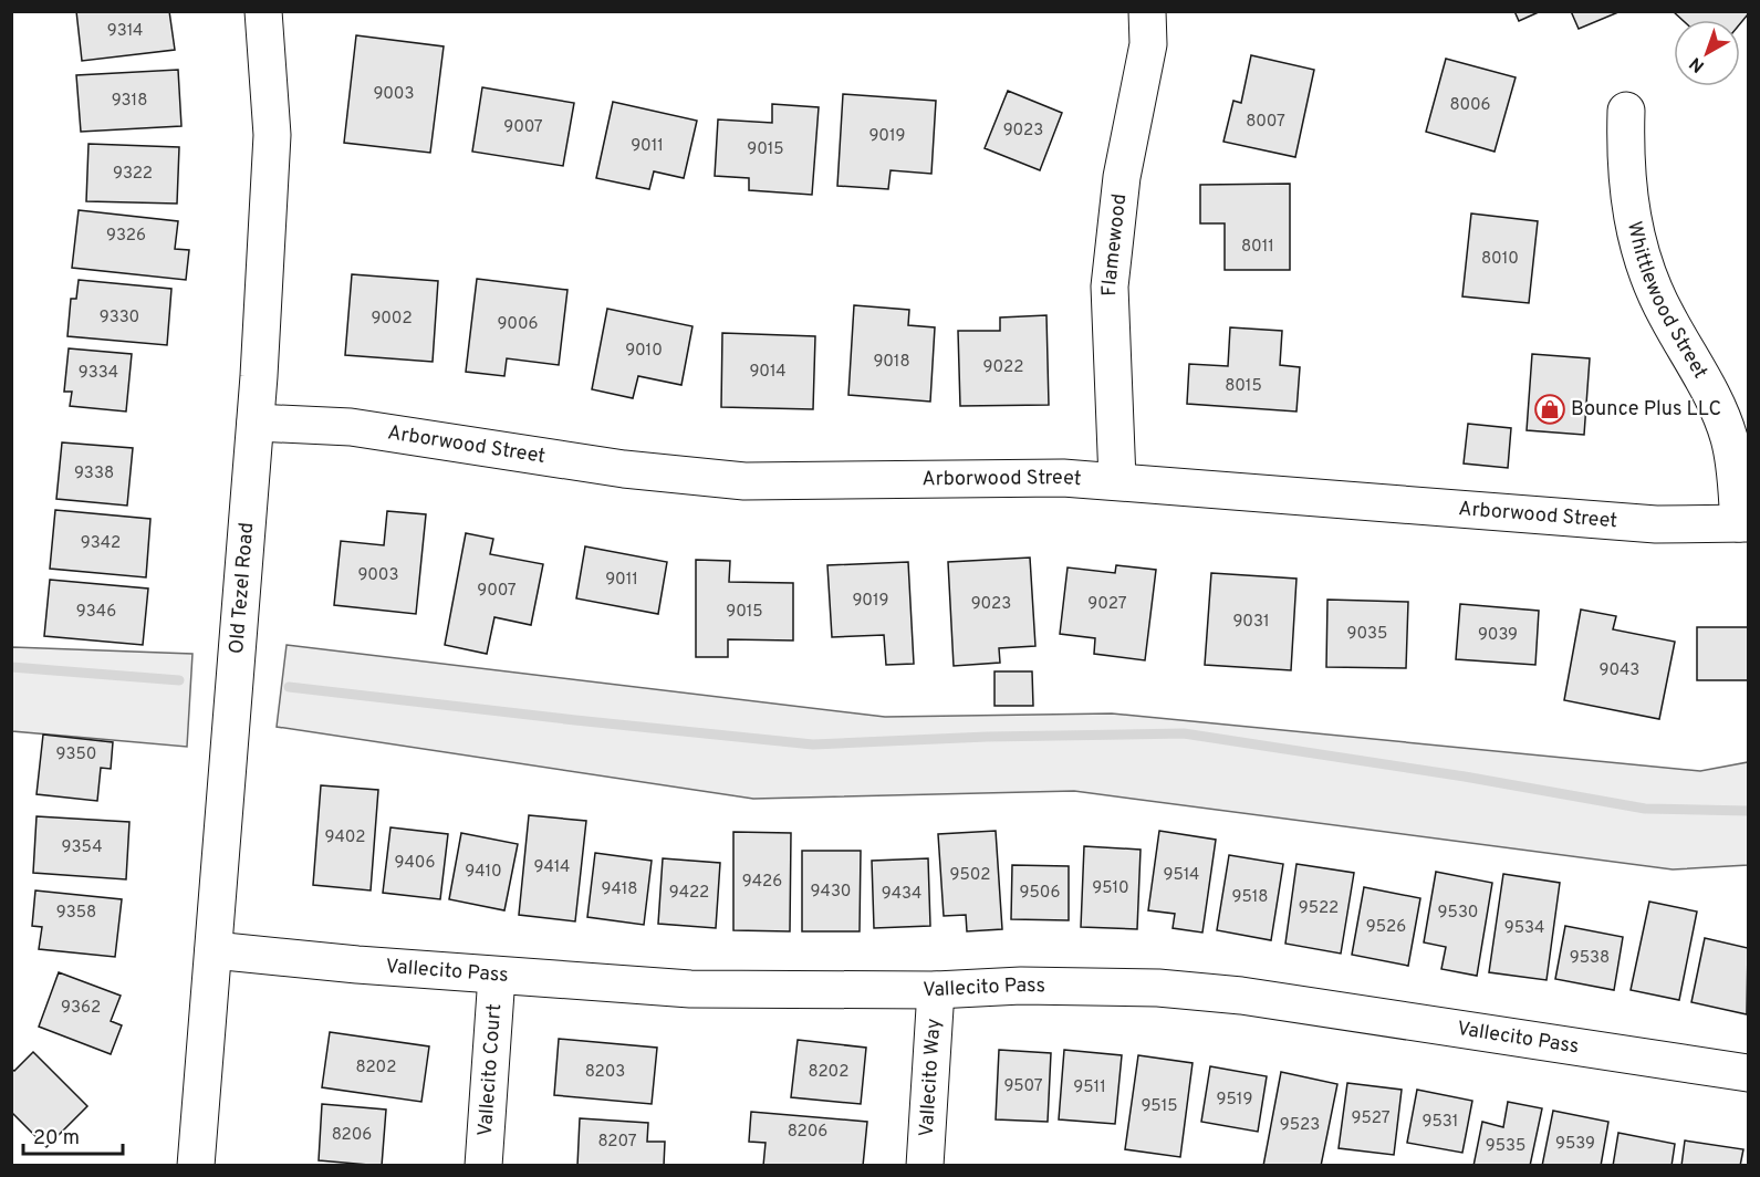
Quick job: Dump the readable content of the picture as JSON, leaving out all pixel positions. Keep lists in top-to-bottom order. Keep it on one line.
{"streets":{"street":["Flamewood","Whittlewood Street","Arborwood Street","Old Tezel Road","Vallecito Pass","Vallecito Court","Vallecito Way"]},"crossings":[["Flamewood","Arborwood Street"],["Whittlewood Street","Arborwood Street"],["Arborwood Street","Old Tezel Road"],["Old Tezel Road","Vallecito Pass"],["Vallecito Pass","Vallecito Court"],["Vallecito Pass","Vallecito Way"]],"places":{"shop":["Bounce Plus LLC"]},"house_numbers":["9314","9003","9318","8006","8007","9007","9023","9019","9011","9015","9322","9326","8011","8010","9330","9002","9006","9010","9018","9022","9014","9334","8015","9338","9342","9003","9011","9007","9019","9023","9027","9346","9015","9031","9035","9039","9043","9350","9402","9354","9406","9414","9410","9502","9514","9426","9510","9418","9430","9422","9506","9434","9518","9522","9358","9530","9526","9534","9538","9362","8202","8203","8202","9507","9511","9519","9515","9527","9531","9523","8206","8206","8207","9539","9535"],"scale_bar":"20 m","north":"bottom left"}
